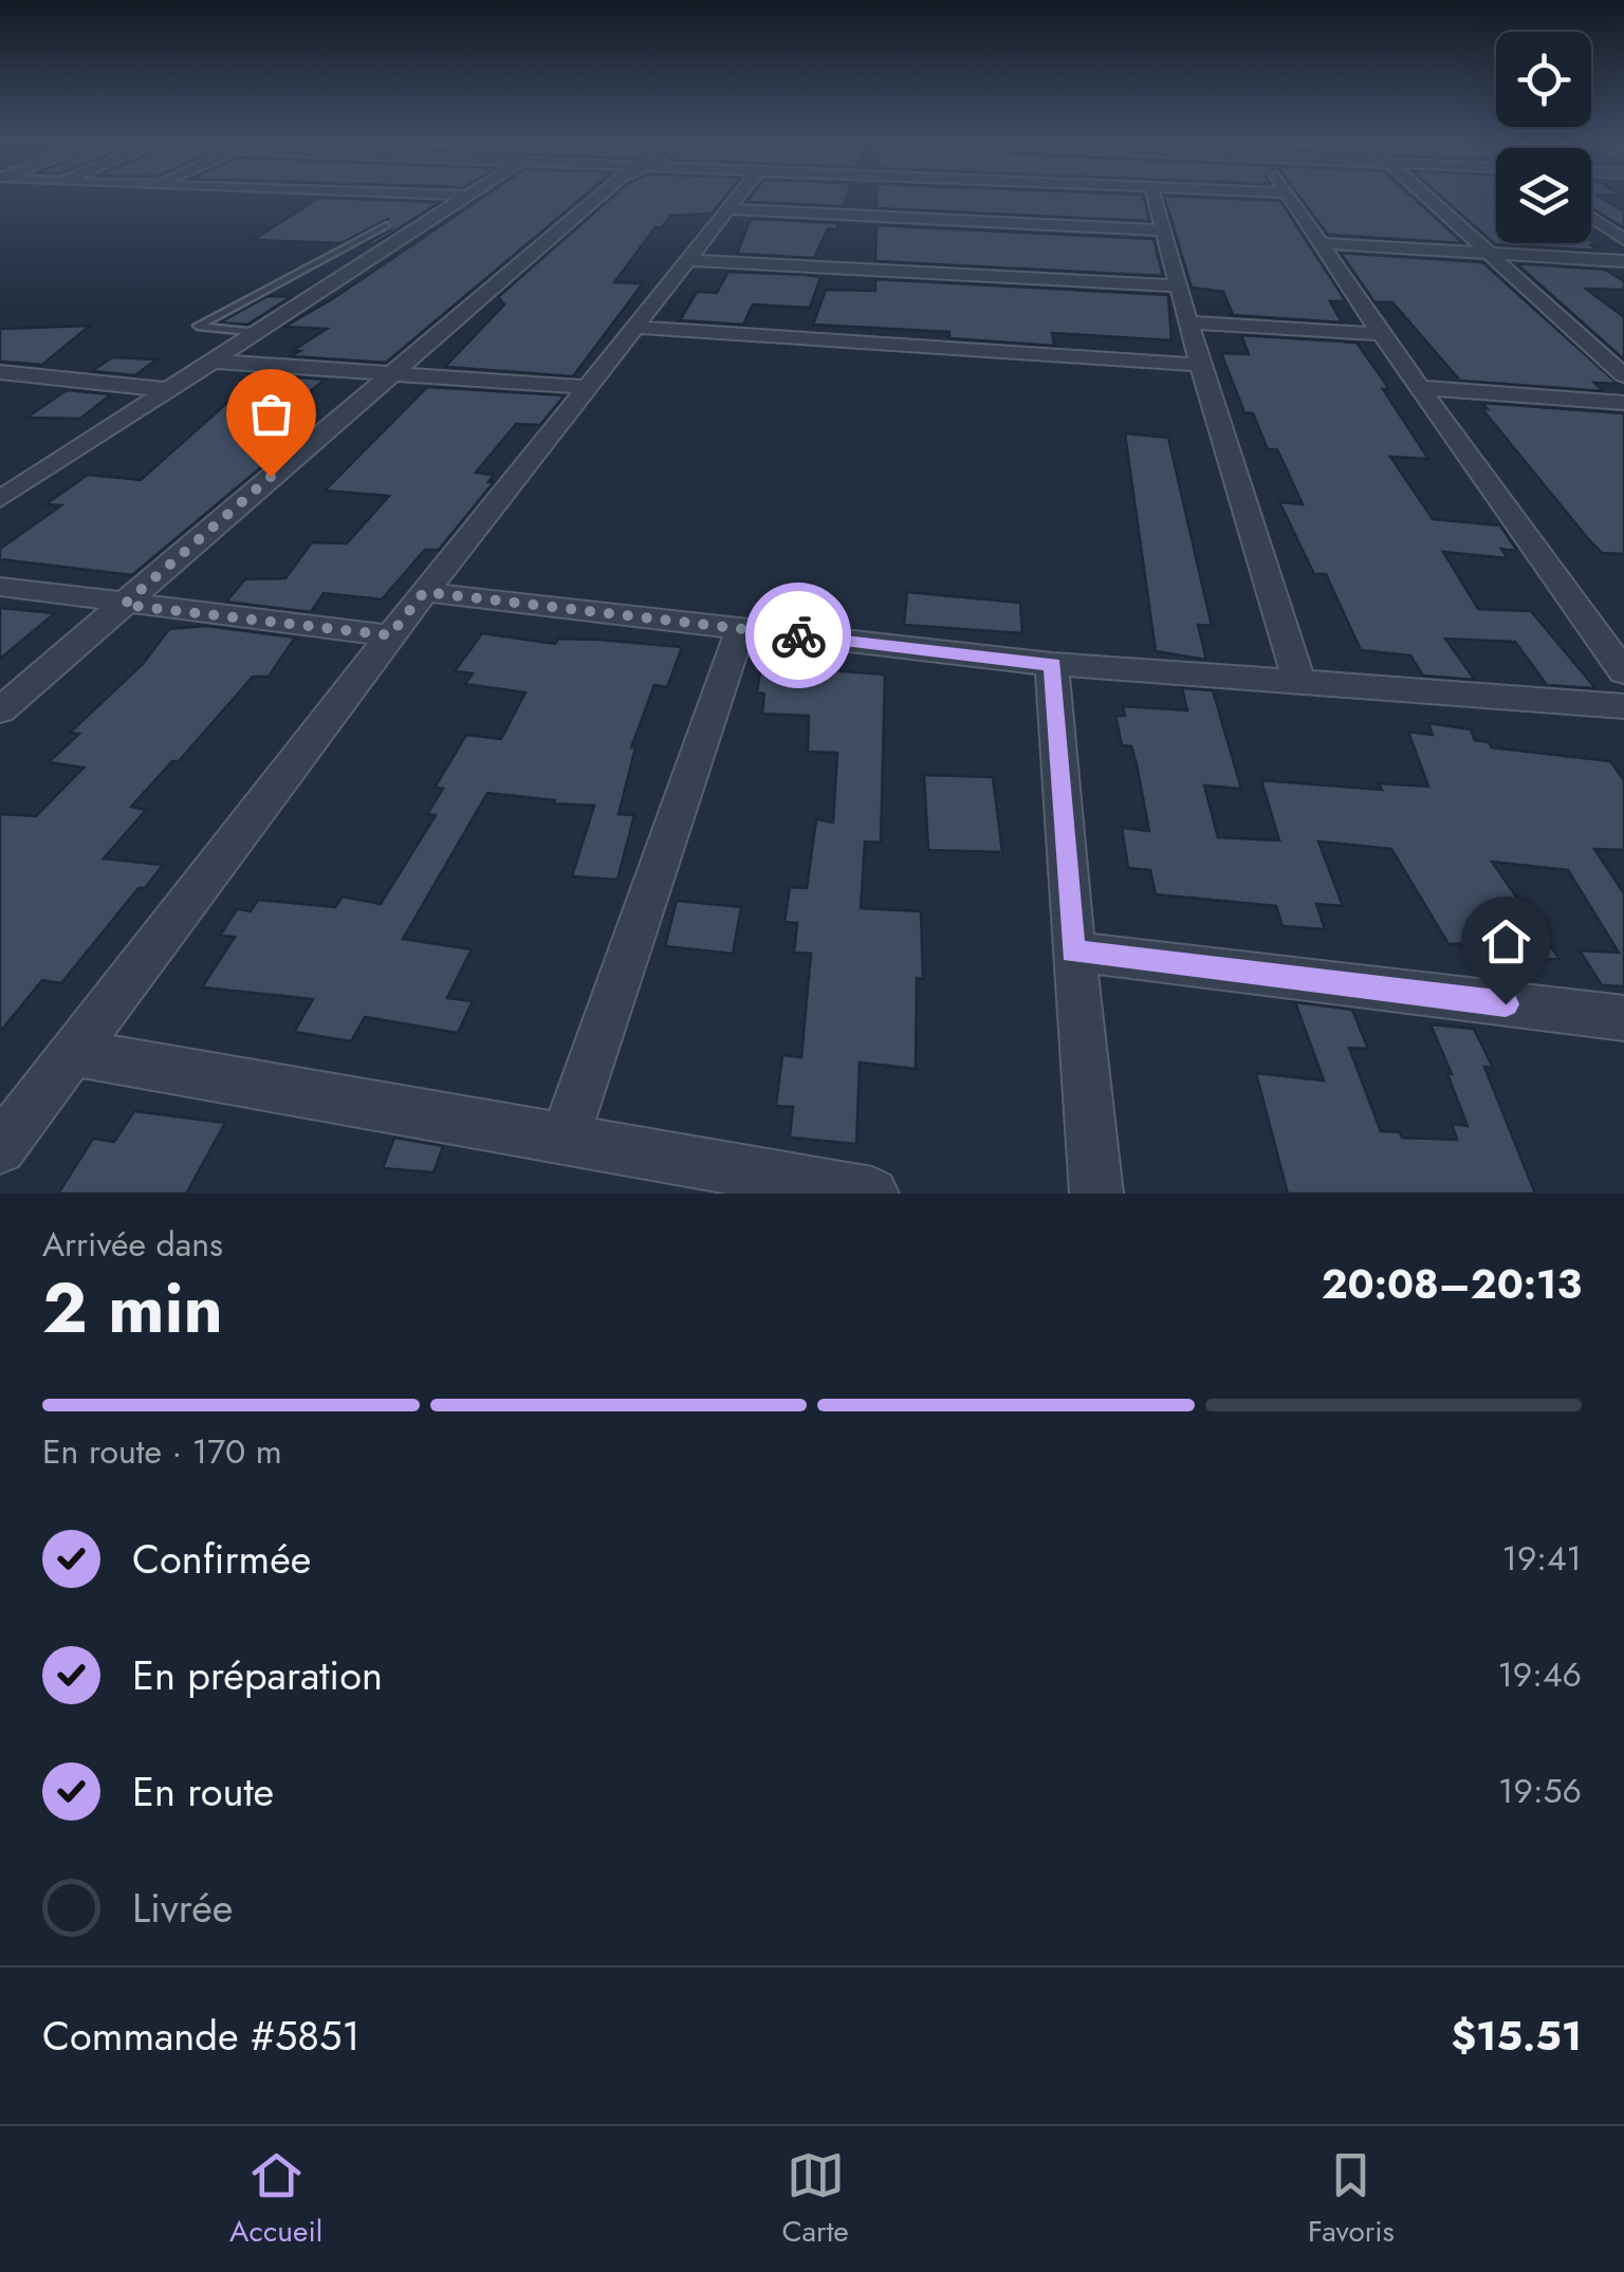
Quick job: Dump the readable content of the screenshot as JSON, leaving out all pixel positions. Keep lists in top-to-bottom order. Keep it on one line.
{"page":{"heading":["2 min","Arrivée dans","20:08–20:13"],"panel":["Commande #5851","$15.51"],"bar":"En route · 170 m","list":[["Confirmée","19:41"],["En préparation","19:46"],["En route","19:56"],"Livrée"],"tabs":["Accueil","Carte","Favoris"]}}
